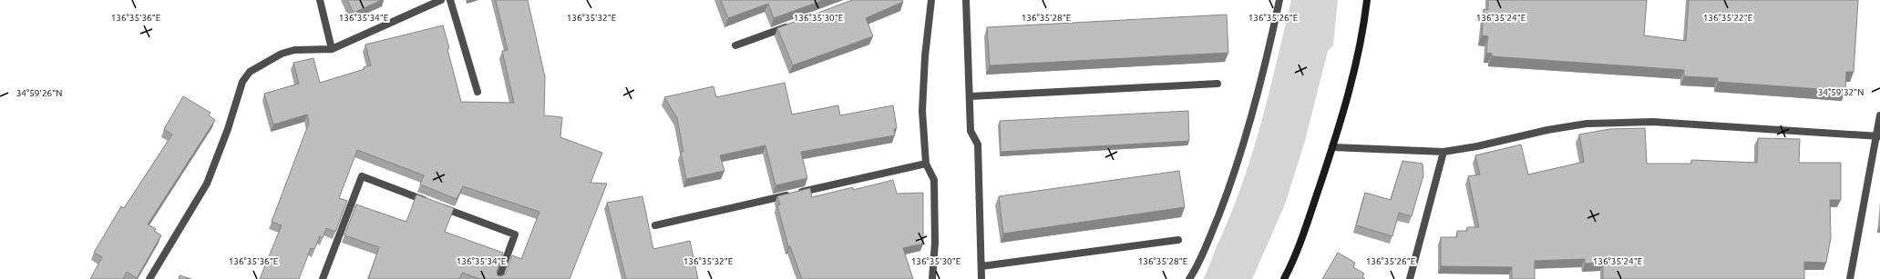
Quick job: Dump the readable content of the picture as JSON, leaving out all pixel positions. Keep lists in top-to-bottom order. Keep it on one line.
{"coordinates":["136°35'36\"E","136°35'34\"E","136°35'30\"E","136°35'28\"E","136°35'24\"E","136°35'22\"E","136°35'32\"E","136°35'26\"E","34°59'32\"N","34°59'26\"N"]}
